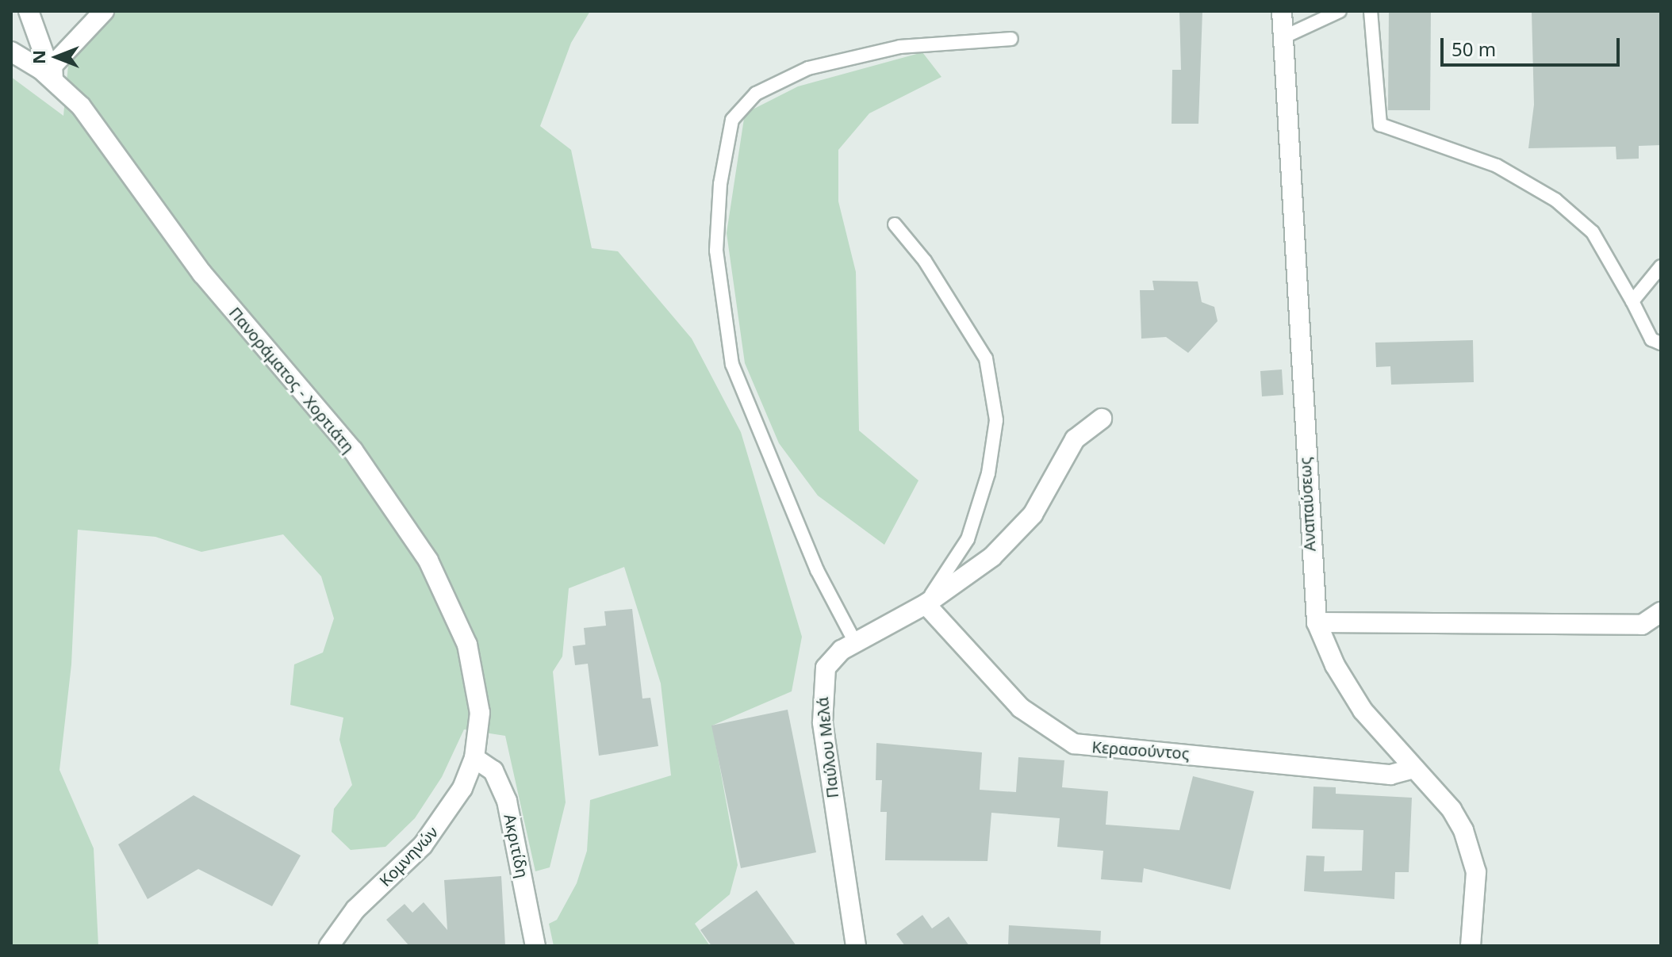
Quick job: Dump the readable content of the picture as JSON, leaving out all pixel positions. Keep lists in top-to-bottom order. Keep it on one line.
{"streets":{"street":["Πανοράματος - Χορτιάτη","Αναπαύσεως","Παύλου Μελά","Κερασούντος","Ακριτίδη","Κομνηνών"]},"crossings":[["Πανοράματος - Χορτιάτη","Ακριτίδη"],["Πανοράματος - Χορτιάτη","Κομνηνών"],["Αναπαύσεως","Κερασούντος"],["Παύλου Μελά","Κερασούντος"],["Ακριτίδη","Κομνηνών"]],"scale_bar":"50 m","north":"left"}
